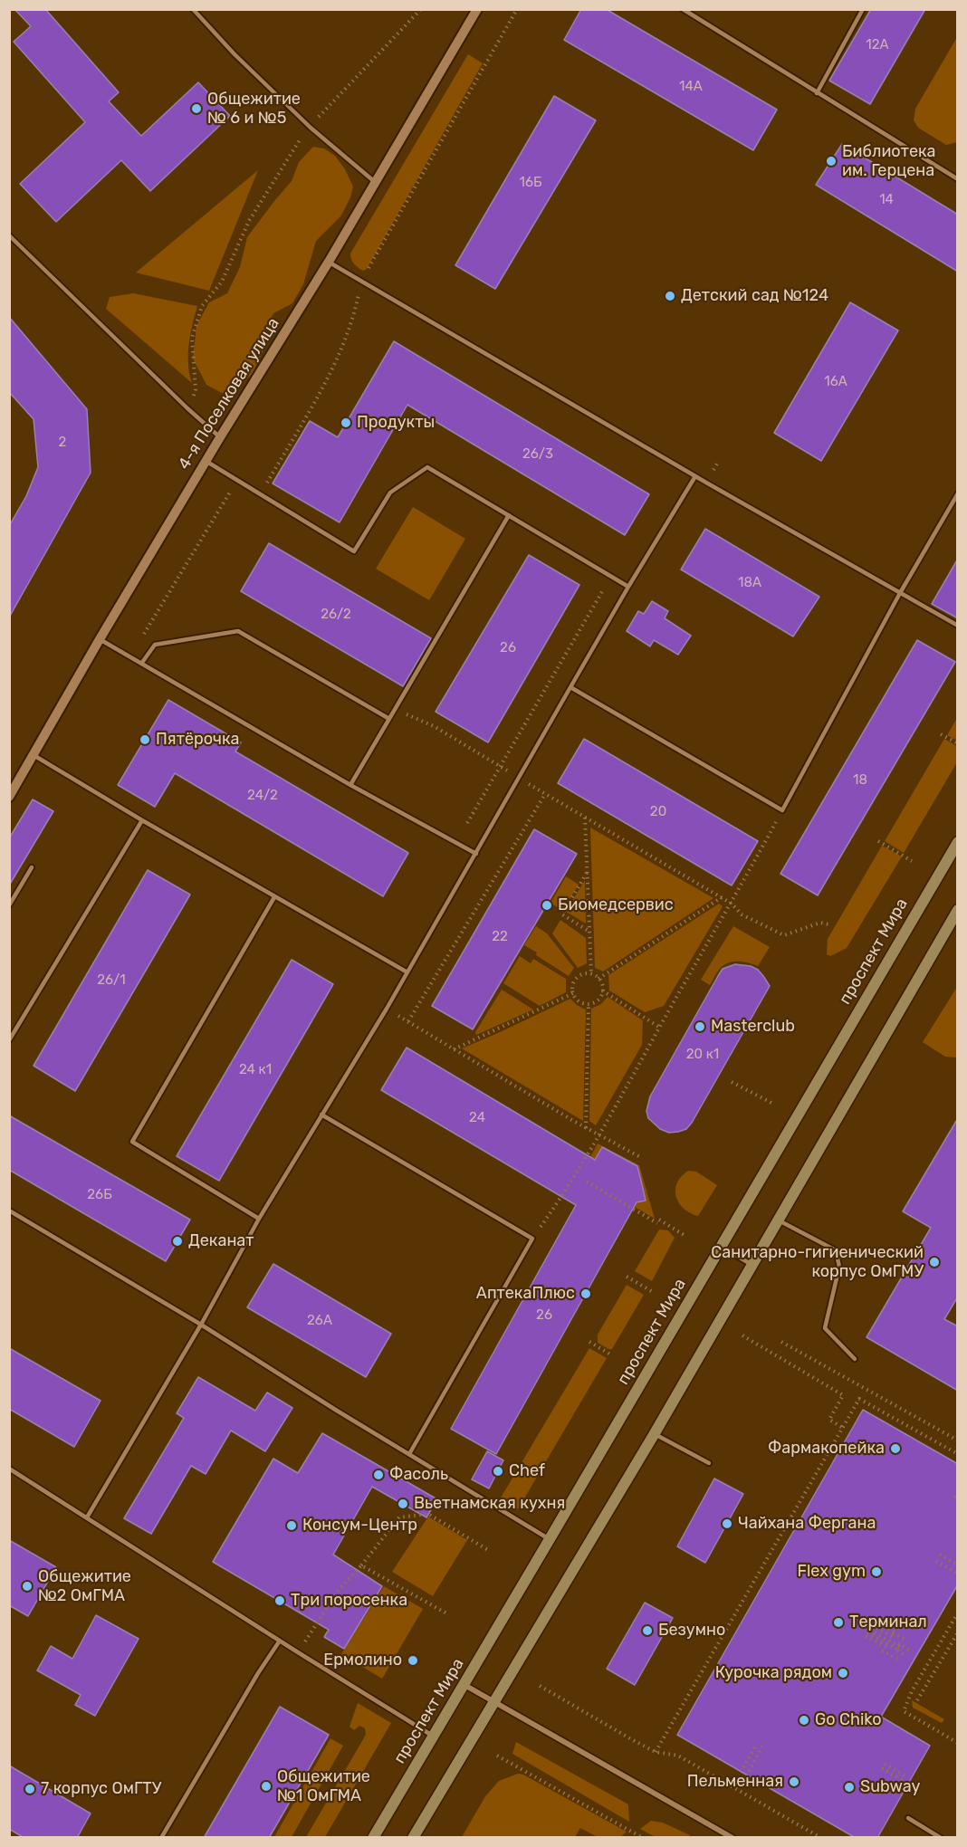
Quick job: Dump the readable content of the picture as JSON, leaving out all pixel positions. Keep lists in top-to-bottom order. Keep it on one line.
{"streets":{"main road":["проспект Мира"],"street":["4-я Поселковая улица"]},"places":["Общежитие № 6 и №5","Библиотека им. Герцена","Детский сад №124","Продукты","Пятёрочка","Биомедсервис","Masterclub","Деканат","Санитарно-гигиенический корпус ОмГМУ","АптекаПлюс","Фармакопейка","Chef","Фасоль","Вьетнамская кухня","Чайхана Фергана","Консум-Центр","Flex gym","Общежитие №2 ОмГМА","Три поросенка","Терминал","Безумно","Ермолино","Курочка рядом","Go Chiko","Пельменная","Общежитие №1 ОмГМА","Subway","7 корпус ОмГТУ"],"house_numbers":["12А","14А","16Б","14","16А","2","26/3","18А","26/2","26","18","24/2","20","22","26/1","20 к1","24 к1","24","26Б","26","26А"]}
